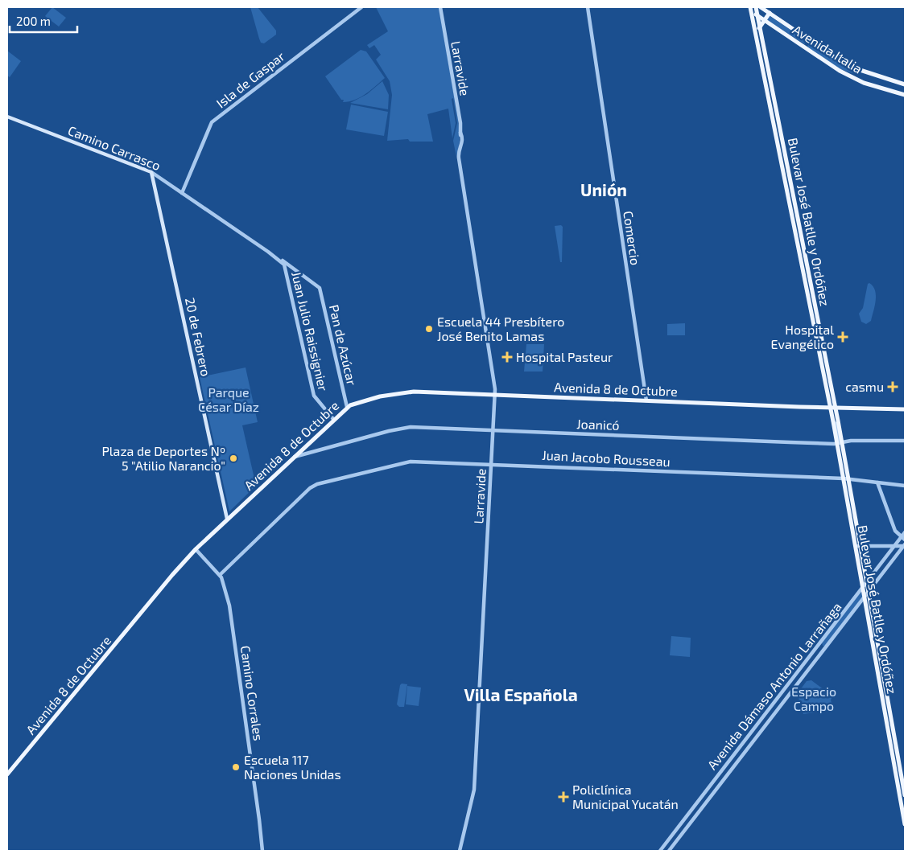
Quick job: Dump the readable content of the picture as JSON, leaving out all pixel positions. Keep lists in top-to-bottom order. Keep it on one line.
{"streets":{"main road":["Avenida Italia","Camino Carrasco","Bulevar José Batlle y Ordóñez","20 de Febrero","Avenida 8 de Octubre"],"street":["Larravide","Isla de Gaspar","Comercio","Juan Julio Raissignier","Pan de Azúcar","Joanicó","Juan Jacobo Rousseau","Avenida Dámaso Antonio Larrañaga","Camino Corrales"]},"crossings":[["Avenida Italia","Bulevar José Batlle y Ordóñez"],["Larravide","Avenida 8 de Octubre"],["Larravide","Joanicó"],["Larravide","Juan Jacobo Rousseau"],["Isla de Gaspar","Camino Carrasco"],["Camino Carrasco","Juan Julio Raissignier"],["Camino Carrasco","20 de Febrero"],["Camino Carrasco","Pan de Azúcar"],["Bulevar José Batlle y Ordóñez","Avenida 8 de Octubre"],["Bulevar José Batlle y Ordóñez","Joanicó"],["Bulevar José Batlle y Ordóñez","Juan Jacobo Rousseau"],["Bulevar José Batlle y Ordóñez","Avenida Dámaso Antonio Larrañaga"],["Comercio","Avenida 8 de Octubre"],["Juan Julio Raissignier","Avenida 8 de Octubre"],["20 de Febrero","Avenida 8 de Octubre"],["Pan de Azúcar","Avenida 8 de Octubre"],["Avenida 8 de Octubre","Joanicó"],["Avenida 8 de Octubre","Camino Corrales"],["Juan Jacobo Rousseau","Camino Corrales"]],"districts":["Unión","Villa Española"],"parks":["Parque César Díaz","Espacio Campo"],"places":{"other":["Escuela 44 Presbítero José Benito Lamas","Plaza de Deportes Nº 5 \"Atilio Narancio\"","Escuela 117 Naciones Unidas"],"health":["Hospital Evangélico","Hospital Pasteur","casmu","Policlínica Municipal Yucatán"]},"scale_bar":"200 m"}
